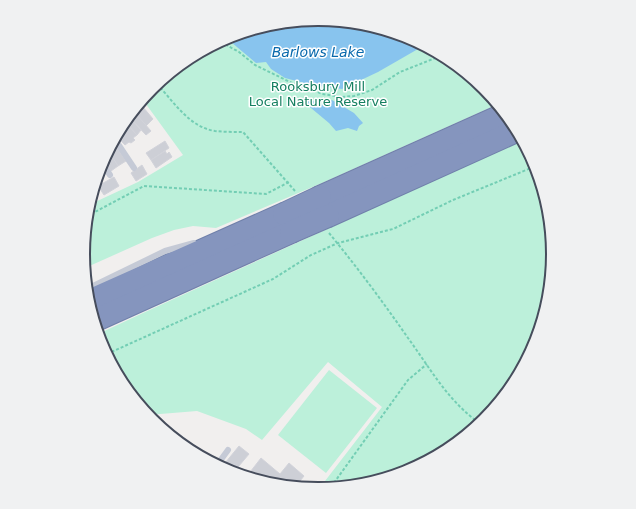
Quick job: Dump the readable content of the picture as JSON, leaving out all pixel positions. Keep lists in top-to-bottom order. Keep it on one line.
{"water":["Barlows Lake"],"parks":["Rooksbury Mill Local Nature Reserve"]}
